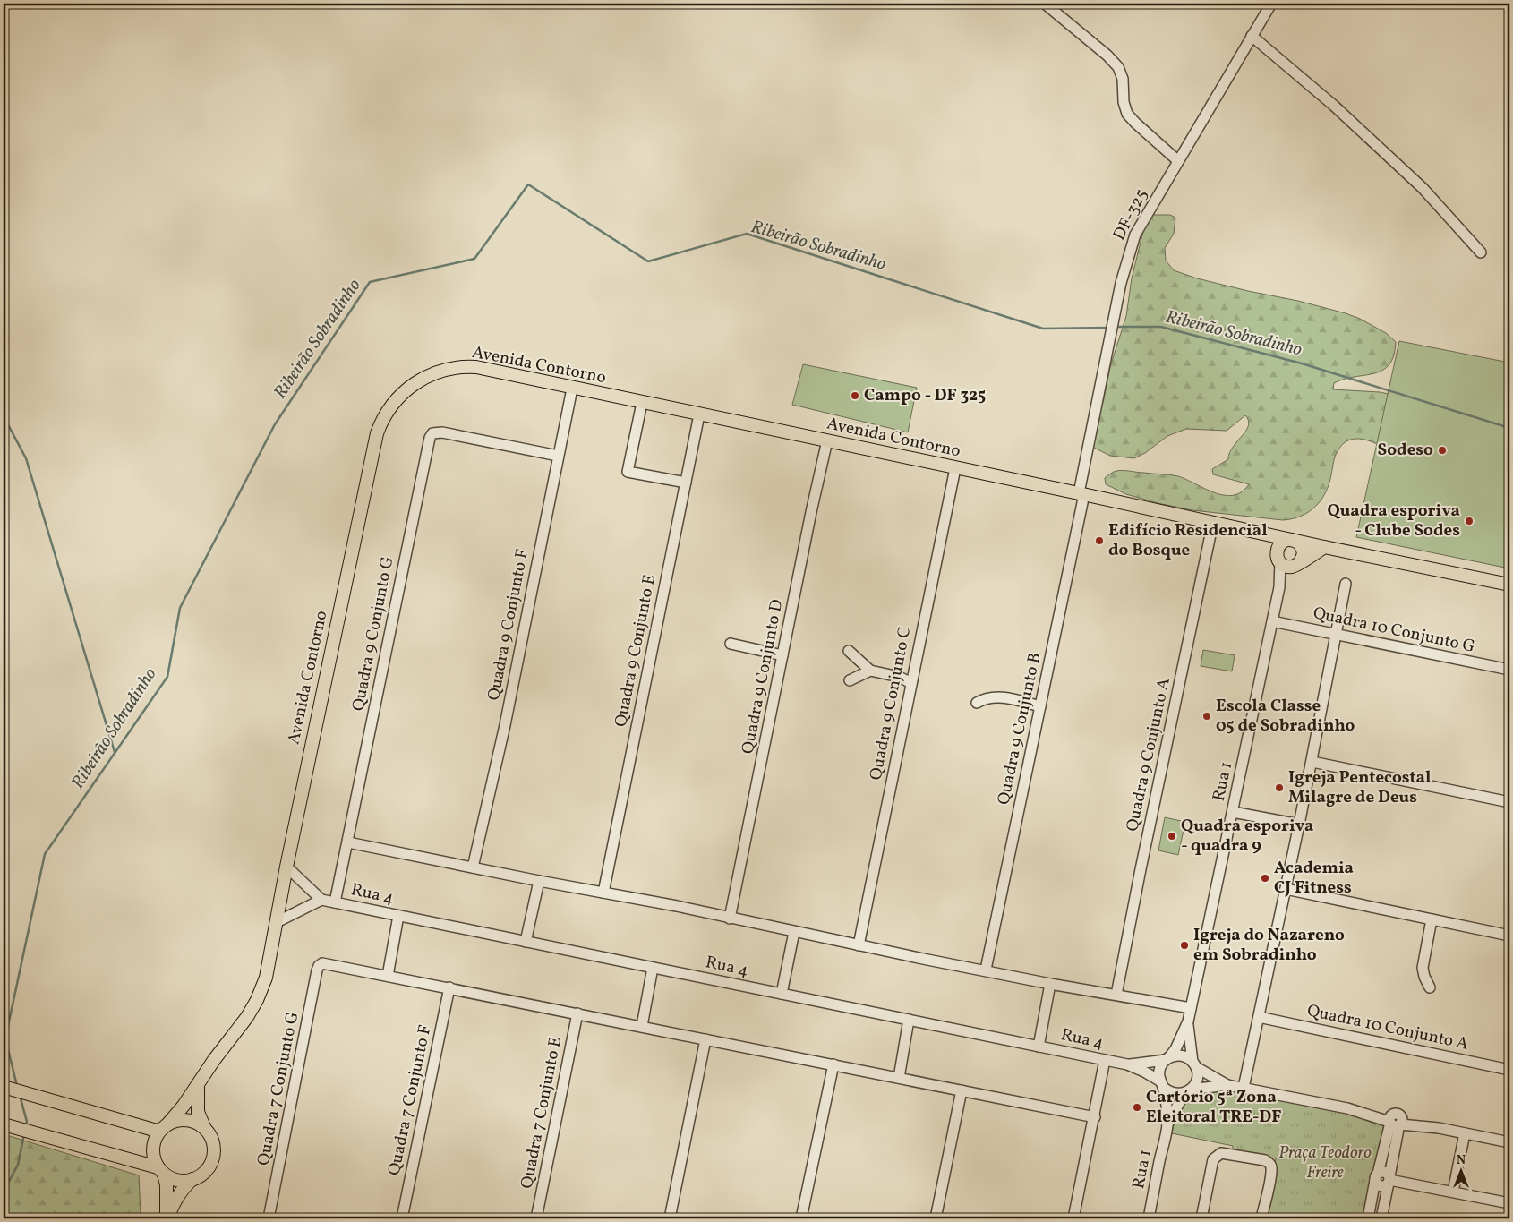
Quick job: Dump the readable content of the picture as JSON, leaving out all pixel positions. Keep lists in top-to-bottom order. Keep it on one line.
{"streets":{"main road":["Avenida Contorno"],"street":["DF-325","Quadra 9 Conjunto F","Quadra 10 Conjunto G","Quadra 9 Conjunto G","Quadra 9 Conjunto E","Quadra 9 Conjunto D","Quadra 9 Conjunto C","Quadra 9 Conjunto B","Quadra 9 Conjunto A","Rua 1","Rua 4","Quadra 10 Conjunto A","Quadra 7 Conjunto G","Quadra 7 Conjunto F","Quadra 7 Conjunto E"]},"crossings":[["DF-325","Avenida Contorno"],["DF-325","Quadra 9 Conjunto B"],["Avenida Contorno","Quadra 9 Conjunto F"],["Avenida Contorno","Quadra 9 Conjunto E"],["Avenida Contorno","Quadra 9 Conjunto D"],["Avenida Contorno","Quadra 9 Conjunto C"],["Avenida Contorno","Quadra 9 Conjunto B"],["Avenida Contorno","Quadra 9 Conjunto A"],["Avenida Contorno","Rua 1"],["Quadra 9 Conjunto F","Quadra 9 Conjunto G"],["Quadra 10 Conjunto G","Rua 1"],["Quadra 9 Conjunto G","Rua 4"]],"water":["Ribeirão Sobradinho"],"parks":["Praça Teodoro Freire"],"places":["Campo - DF 325","Sodeso","Quadra esporiva - Clube Sodes","Edifício Residencial do Bosque","Escola Classe 05 de Sobradinho","Igreja Pentecostal Milagre de Deus","Quadra esporiva - quadra 9","Academia CJ Fitness","Igreja do Nazareno em Sobradinho","Cartório 5ª Zona Eleitoral TRE-DF"],"north":"top"}
